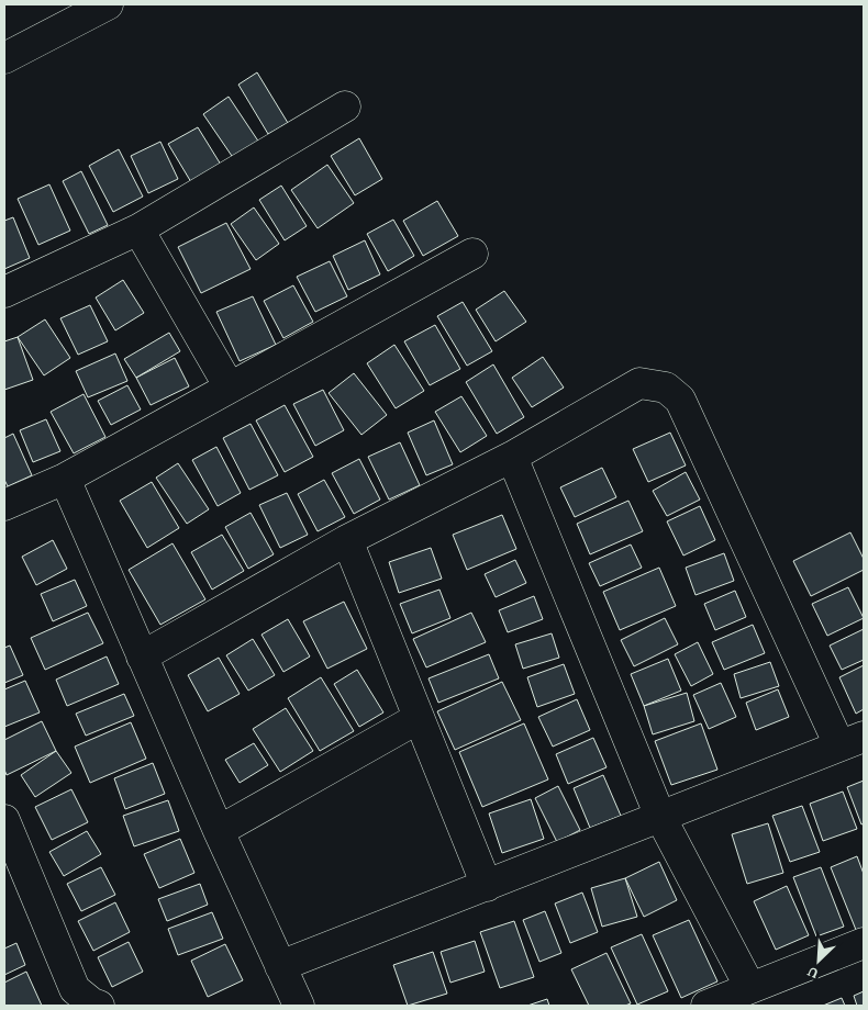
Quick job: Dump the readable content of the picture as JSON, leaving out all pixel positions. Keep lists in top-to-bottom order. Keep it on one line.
{"north":"bottom left"}
